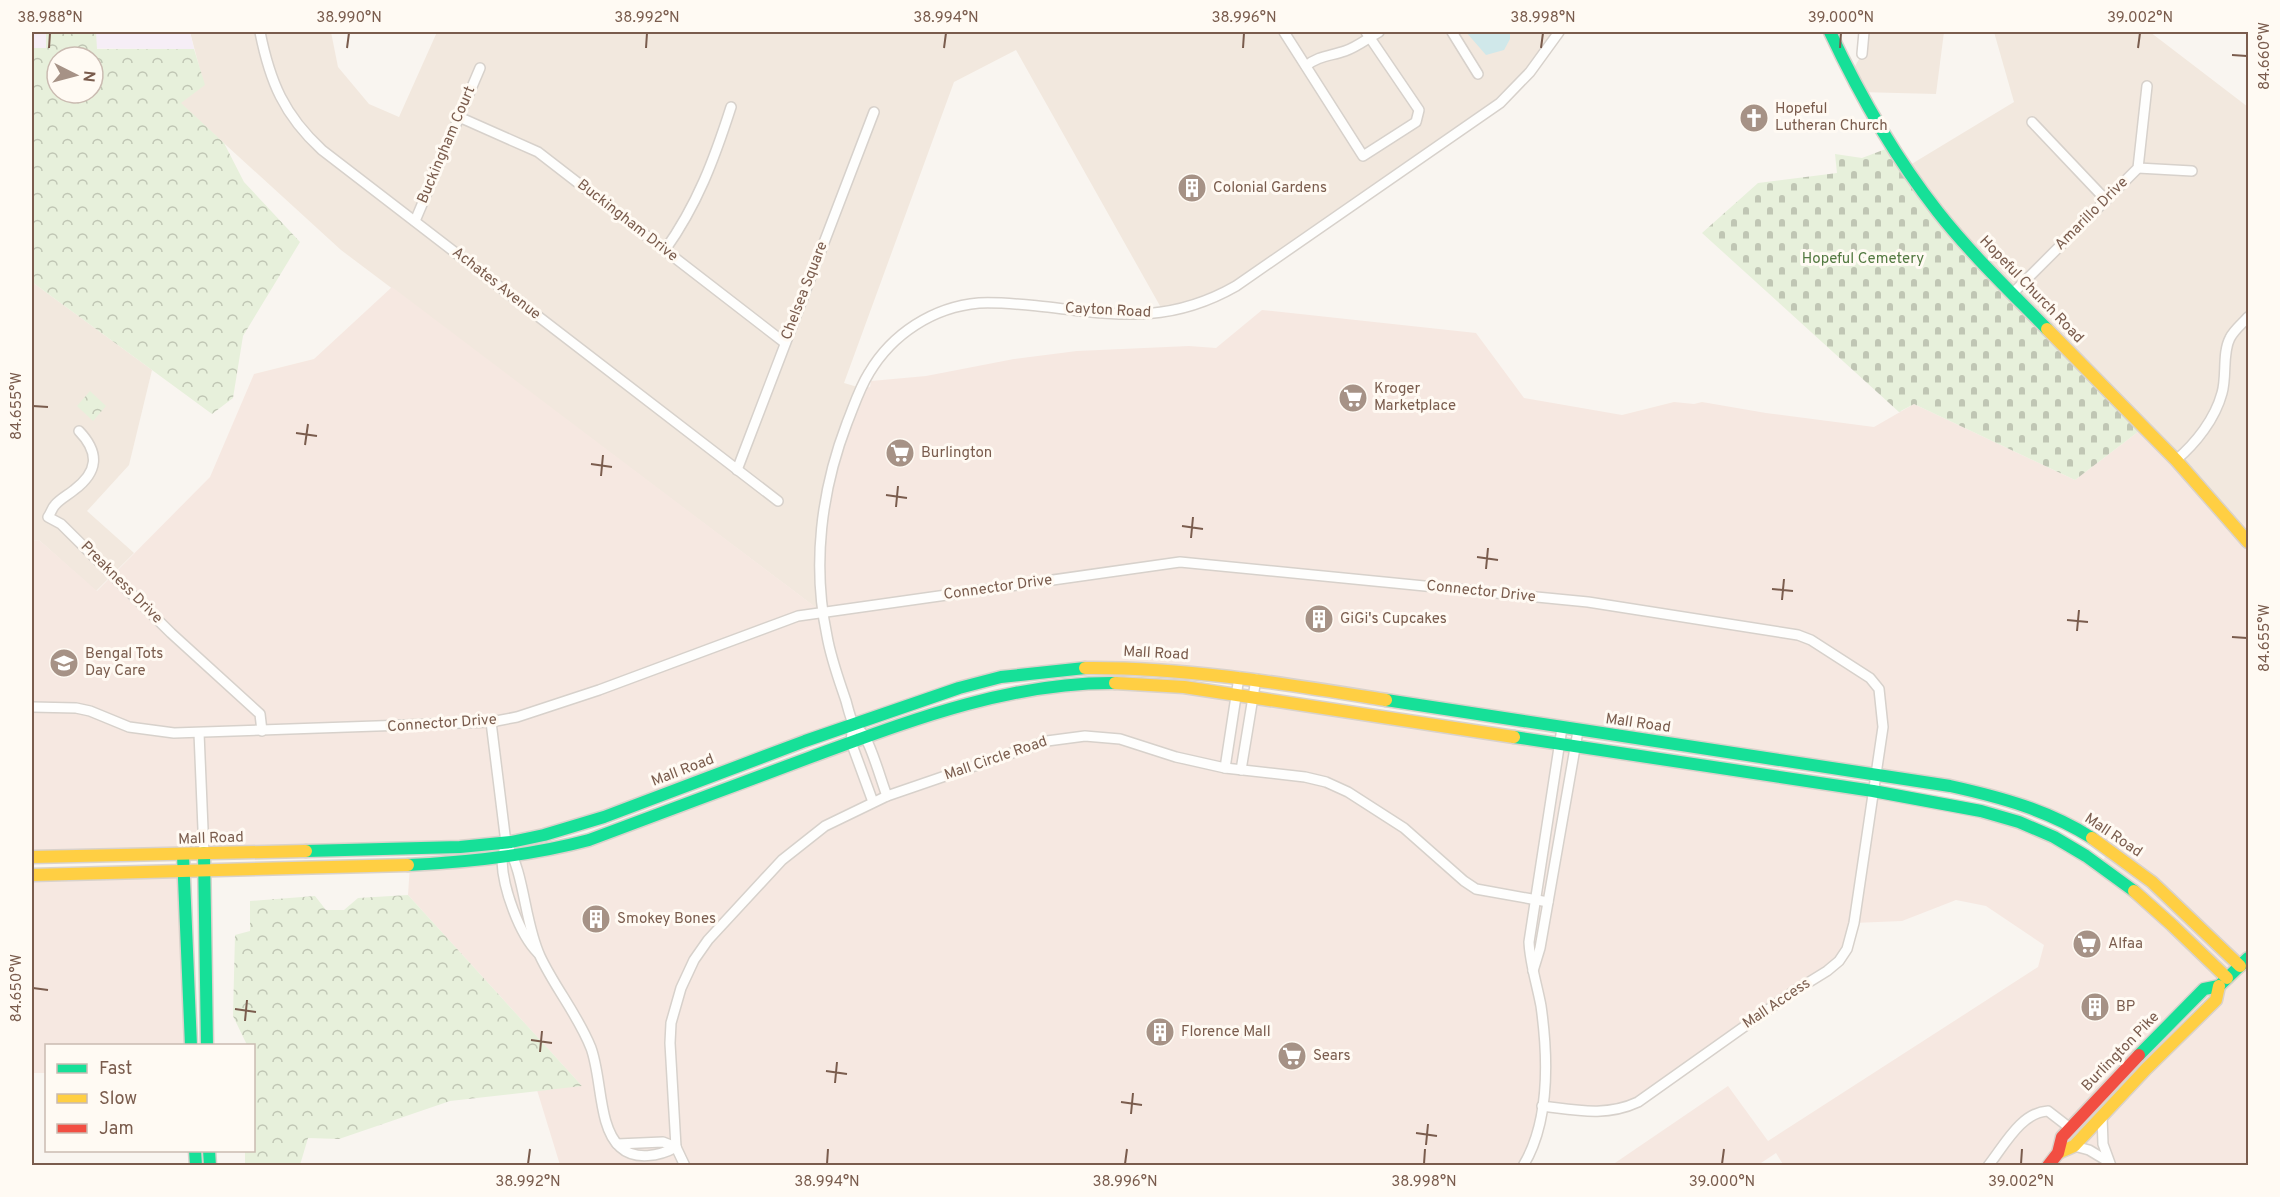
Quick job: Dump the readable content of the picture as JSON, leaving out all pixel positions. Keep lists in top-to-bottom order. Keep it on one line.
{"streets":{"main road":["Hopeful Church Road","Mall Road","Burlington Pike"],"street":["Buckingham Court","Amarillo Drive","Buckingham Drive","Achates Avenue","Chelsea Square","Cayton Road","Preakness Drive","Connector Drive","Mall Circle Road","Mall Access"]},"crossings":[["Buckingham Court","Buckingham Drive"],["Buckingham Court","Achates Avenue"],["Amarillo Drive","Hopeful Church Road"],["Buckingham Drive","Chelsea Square"],["Achates Avenue","Chelsea Square"],["Cayton Road","Connector Drive"],["Cayton Road","Mall Road"],["Preakness Drive","Connector Drive"],["Connector Drive","Mall Road"],["Connector Drive","Mall Access"],["Mall Road","Mall Access"],["Mall Road","Burlington Pike"]],"parks":["Hopeful Cemetery"],"places":{"church":["Hopeful Lutheran Church"],"building":["Colonial Gardens","GiGi's Cupcakes","Smokey Bones","BP","Florence Mall"],"supermarket":["Kroger Marketplace","Burlington","Alfaa","Sears"],"school or university":["Bengal Tots Day Care"]},"legend":["Fast","Slow","Jam"],"north":"right","coordinates":["38.988°N","38.990°N","38.992°N","38.994°N","38.996°N","38.998°N","39.000°N","39.002°N","84.660°W","84.655°W","84.650°W"]}
